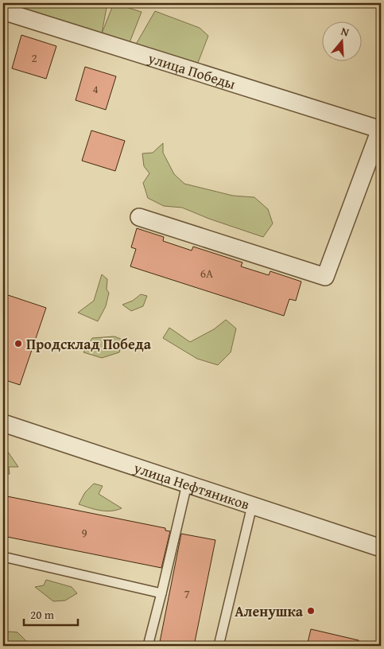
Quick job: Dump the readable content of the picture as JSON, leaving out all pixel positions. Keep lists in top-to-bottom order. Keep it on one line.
{"streets":{"street":["улица Победы","улица Нефтяников"]},"places":["Продсклад Победа","Аленушка"],"house_numbers":["2","4","6А","9","7"],"scale_bar":"20 m","north":"top"}
